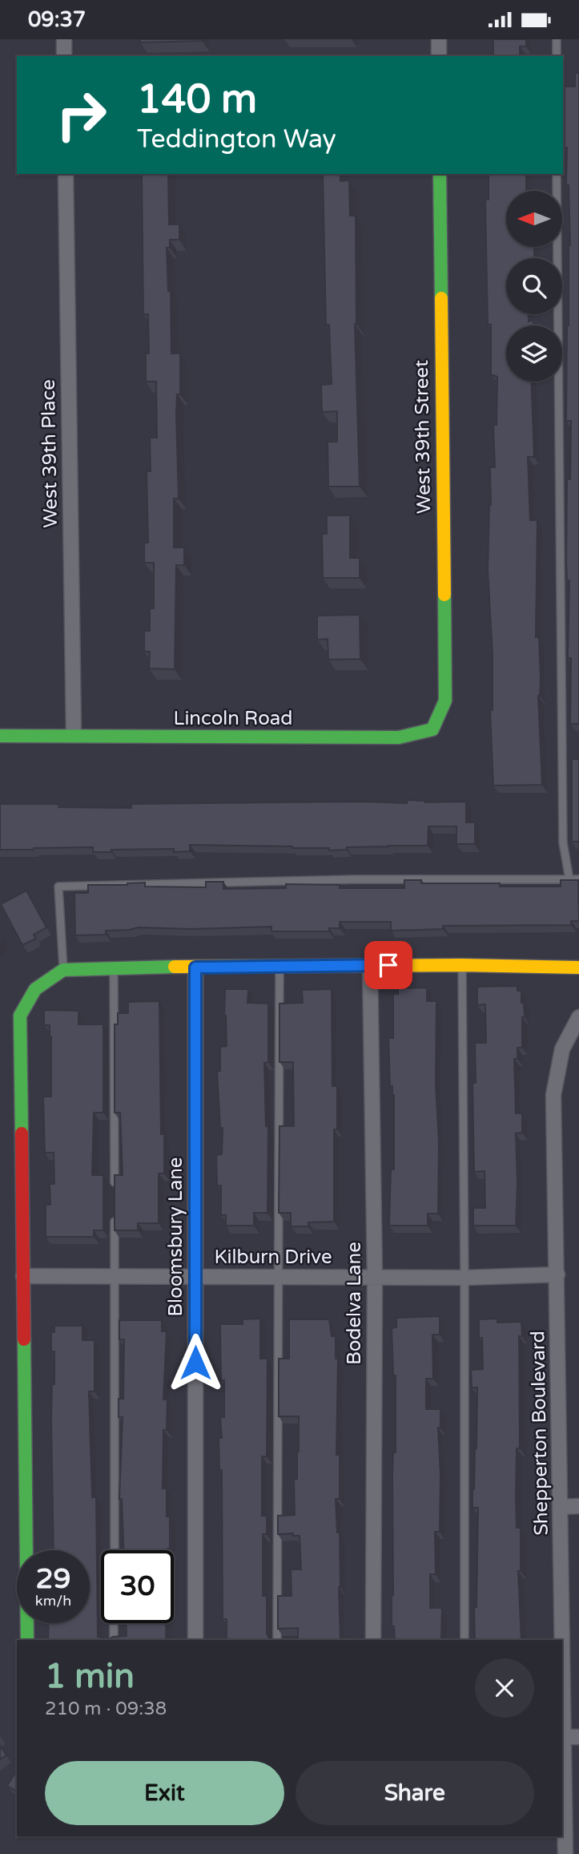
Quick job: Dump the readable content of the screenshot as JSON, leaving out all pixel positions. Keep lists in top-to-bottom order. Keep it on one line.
{"streets":{"street":["West 39th Street","West 39th Place","Lincoln Road","Bloomsbury Lane","Kilburn Drive","Bodelva Lane","Shepperton Boulevard"]},"crossings":[["West 39th Street","Lincoln Road"],["West 39th Place","Lincoln Road"],["Bloomsbury Lane","Kilburn Drive"],["Kilburn Drive","Bodelva Lane"],["Kilburn Drive","Shepperton Boulevard"]],"north":"left","page":{"status":"09:37","turn":["140 m","Teddington Way"],"speed":"29 km/h","limit":"30","heading":["1 min","210 m · 09:38"],"buttons":["Exit","Share"]}}
